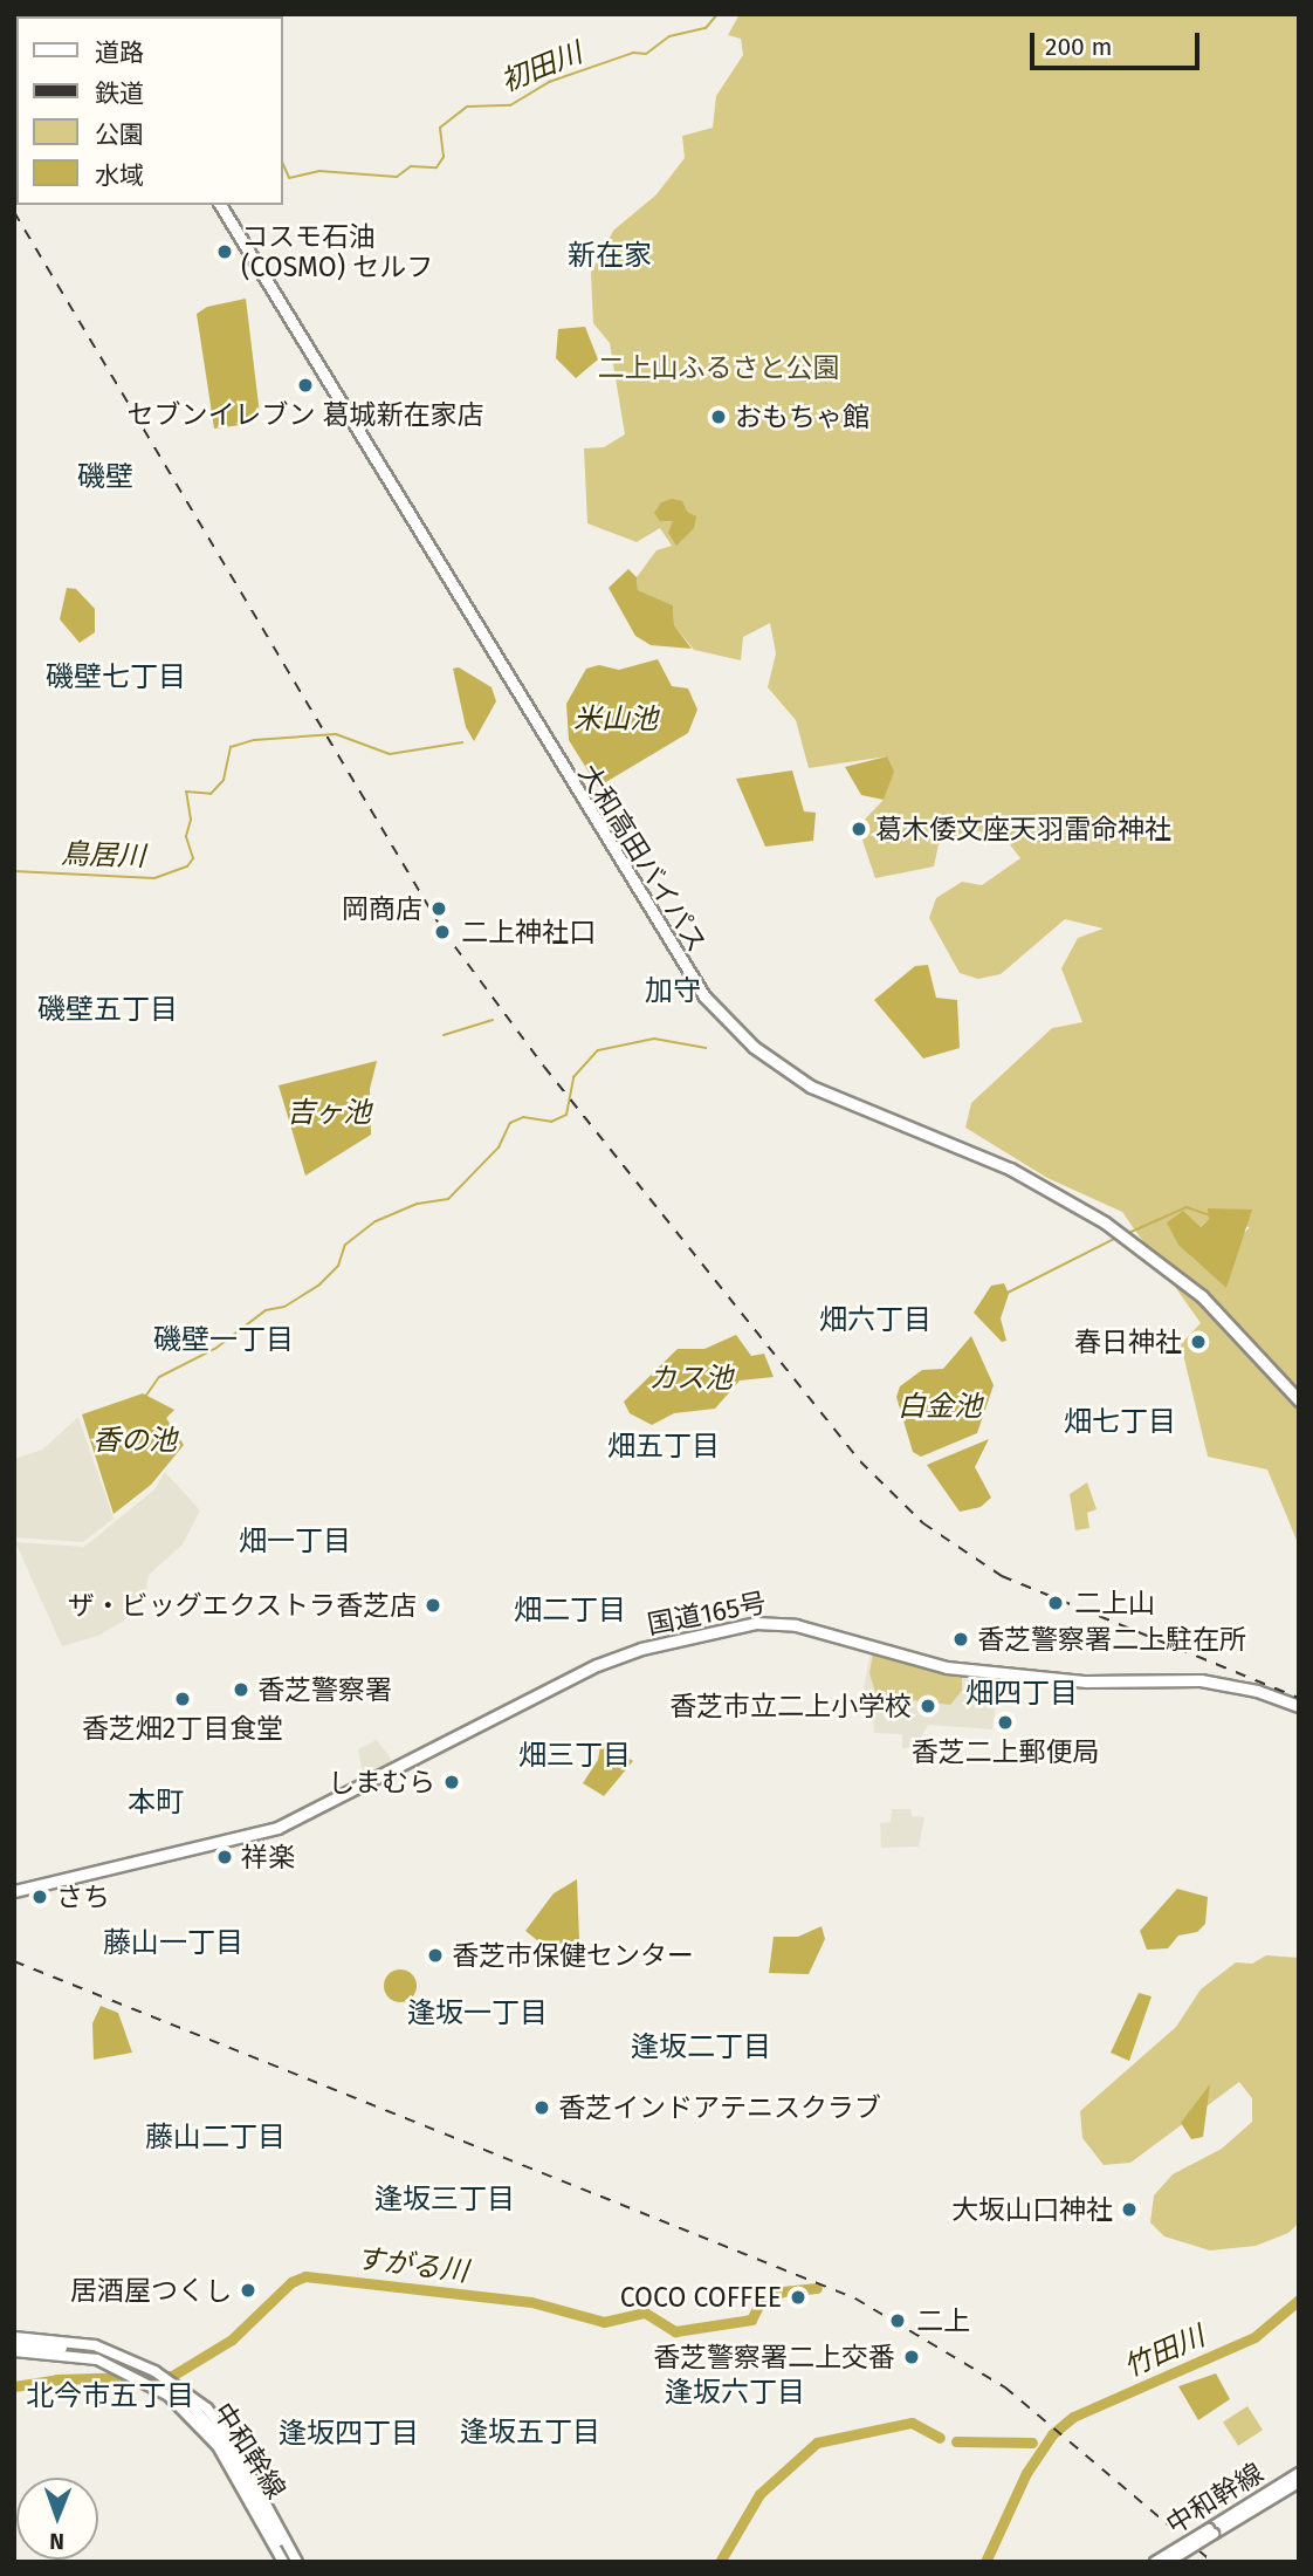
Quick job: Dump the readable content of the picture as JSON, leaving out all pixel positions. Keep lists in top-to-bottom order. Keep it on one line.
{"streets":{"highway":["大和高田バイパス","国道165号"],"main road":["中和幹線"]},"districts":["新在家","磯壁","磯壁七丁目","加守","磯壁五丁目","畑六丁目","磯壁一丁目","畑七丁目","畑五丁目","畑一丁目","畑二丁目","畑四丁目","畑三丁目","本町","藤山一丁目","逢坂一丁目","逢坂二丁目","藤山二丁目","逢坂三丁目","逢坂六丁目","北今市五丁目","逢坂五丁目","逢坂四丁目"],"water":["初田川","米山池","鳥居川","吉ヶ池","カス池","白金池","香の池","すがる川","竹田川"],"parks":["二上山ふるさと公園"],"places":["コスモ石油 (COSMO) セルフ","セブンイレブン 葛城新在家店","おもちゃ館","葛木倭文座天羽雷命神社","岡商店","二上神社口","春日神社","二上山","ザ・ビッグエクストラ香芝店","香芝警察署二上駐在所","香芝警察署","香芝畑2丁目食堂","香芝市立二上小学校","香芝二上郵便局","しまむら","祥楽","さち","香芝市保健センター","香芝インドアテニスクラブ","大坂山口神社","居酒屋つくし","COCO COFFEE","二上","香芝警察署二上交番"],"legend":["道路","鉄道","公園","水域"],"scale_bar":"200 m","north":"bottom"}
